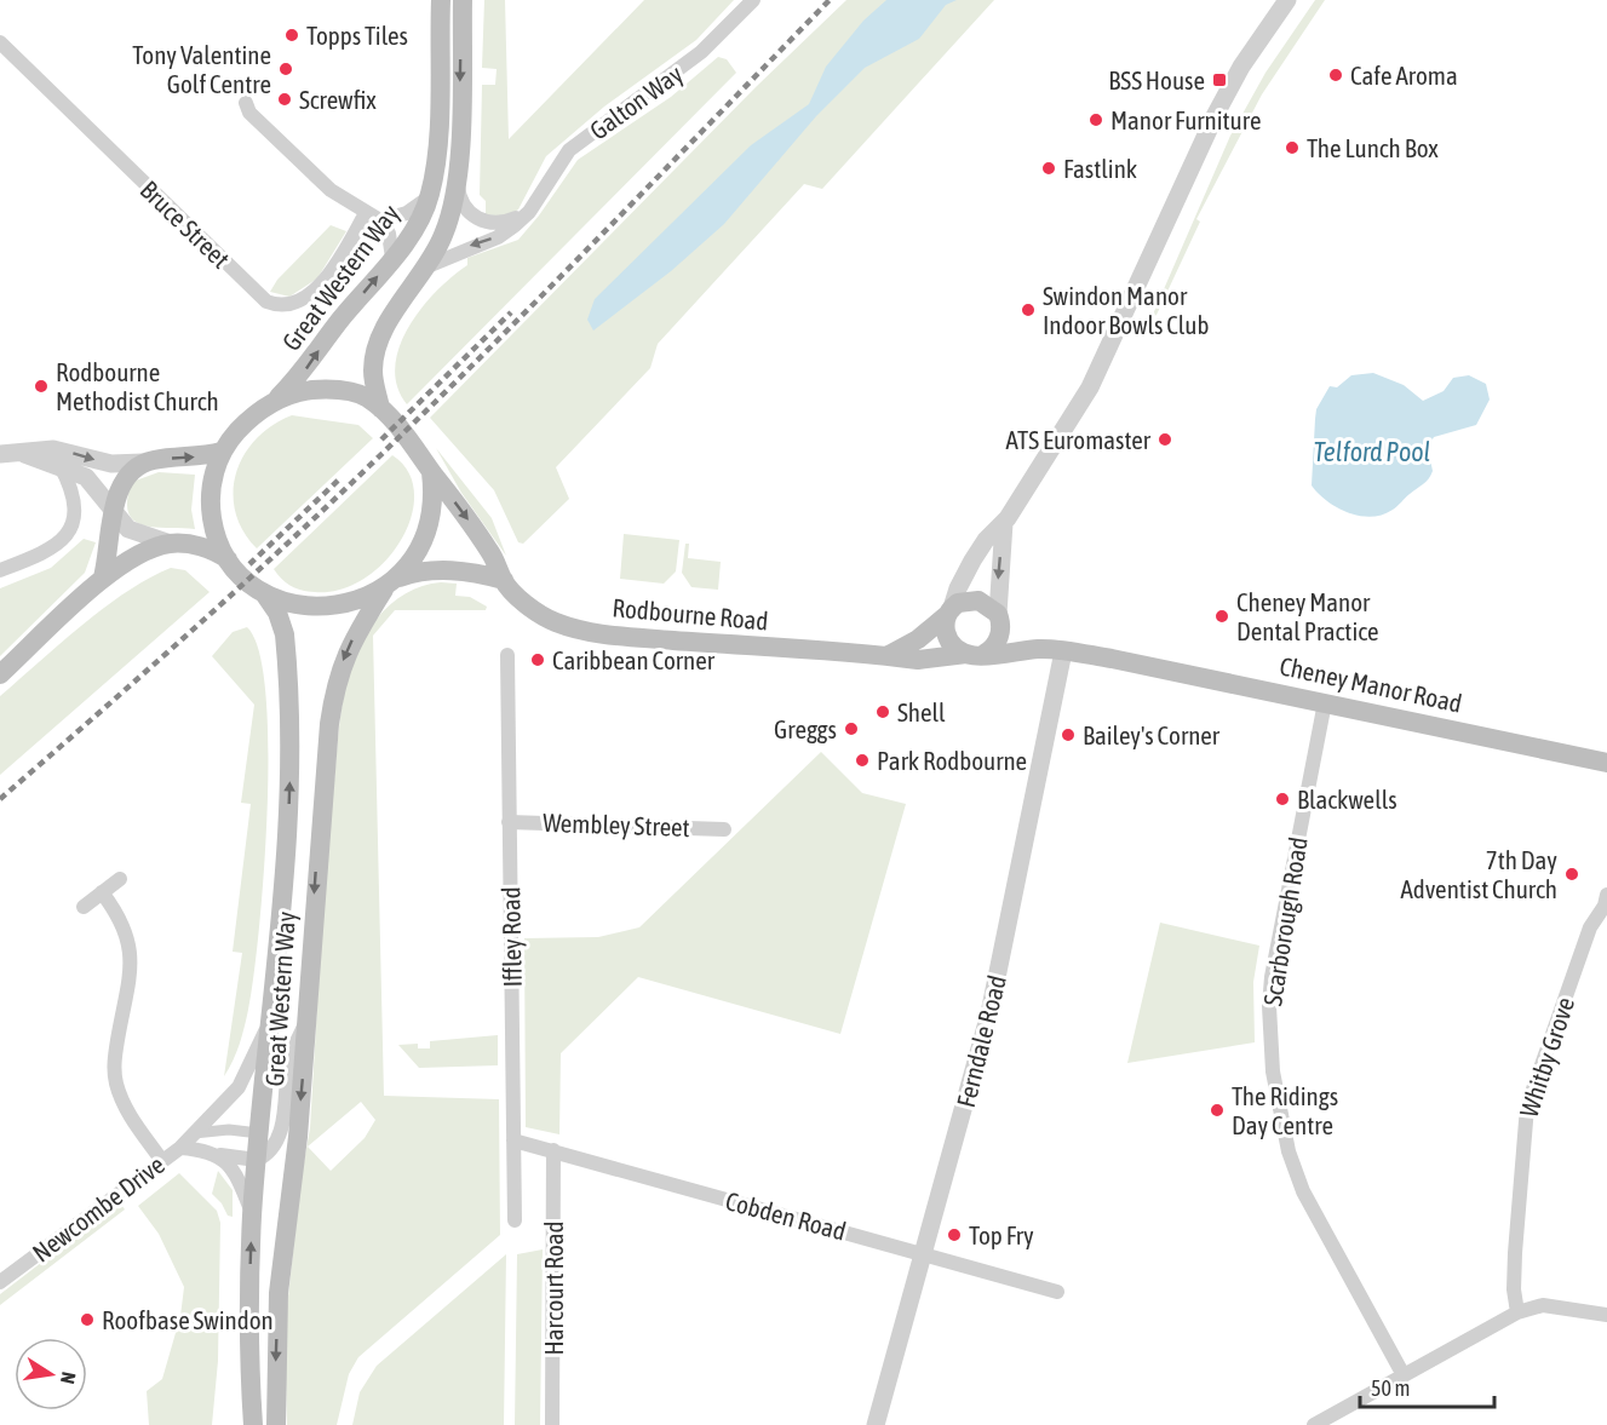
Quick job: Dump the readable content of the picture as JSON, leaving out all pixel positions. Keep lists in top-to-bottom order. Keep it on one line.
{"streets":{"main road":["Great Western Way","Rodbourne Road","Cheney Manor Road"],"street":["Galton Way","Bruce Street","Wembley Street","Scarborough Road","Iffley Road","Ferndale Road","Whitby Grove","Newcombe Drive","Cobden Road","Harcourt Road"]},"crossings":[["Great Western Way","Rodbourne Road"],["Great Western Way","Newcombe Drive"],["Rodbourne Road","Cheney Manor Road"],["Cheney Manor Road","Scarborough Road"],["Cheney Manor Road","Ferndale Road"],["Wembley Street","Iffley Road"],["Iffley Road","Cobden Road"],["Ferndale Road","Cobden Road"],["Cobden Road","Harcourt Road"]],"water":["Telford Pool"],"places":{"other":["Topps Tiles","Tony Valentine Golf Centre","Cafe Aroma","Screwfix","Manor Furniture","The Lunch Box","Fastlink","Swindon Manor Indoor Bowls Club","Rodbourne Methodist Church","ATS Euromaster","Cheney Manor Dental Practice","Caribbean Corner","Shell","Greggs","Bailey's Corner","Park Rodbourne","Blackwells","7th Day Adventist Church","The Ridings Day Centre","Top Fry","Roofbase Swindon"],"transit":["BSS House"]},"scale_bar":"50 m","north":"right"}
